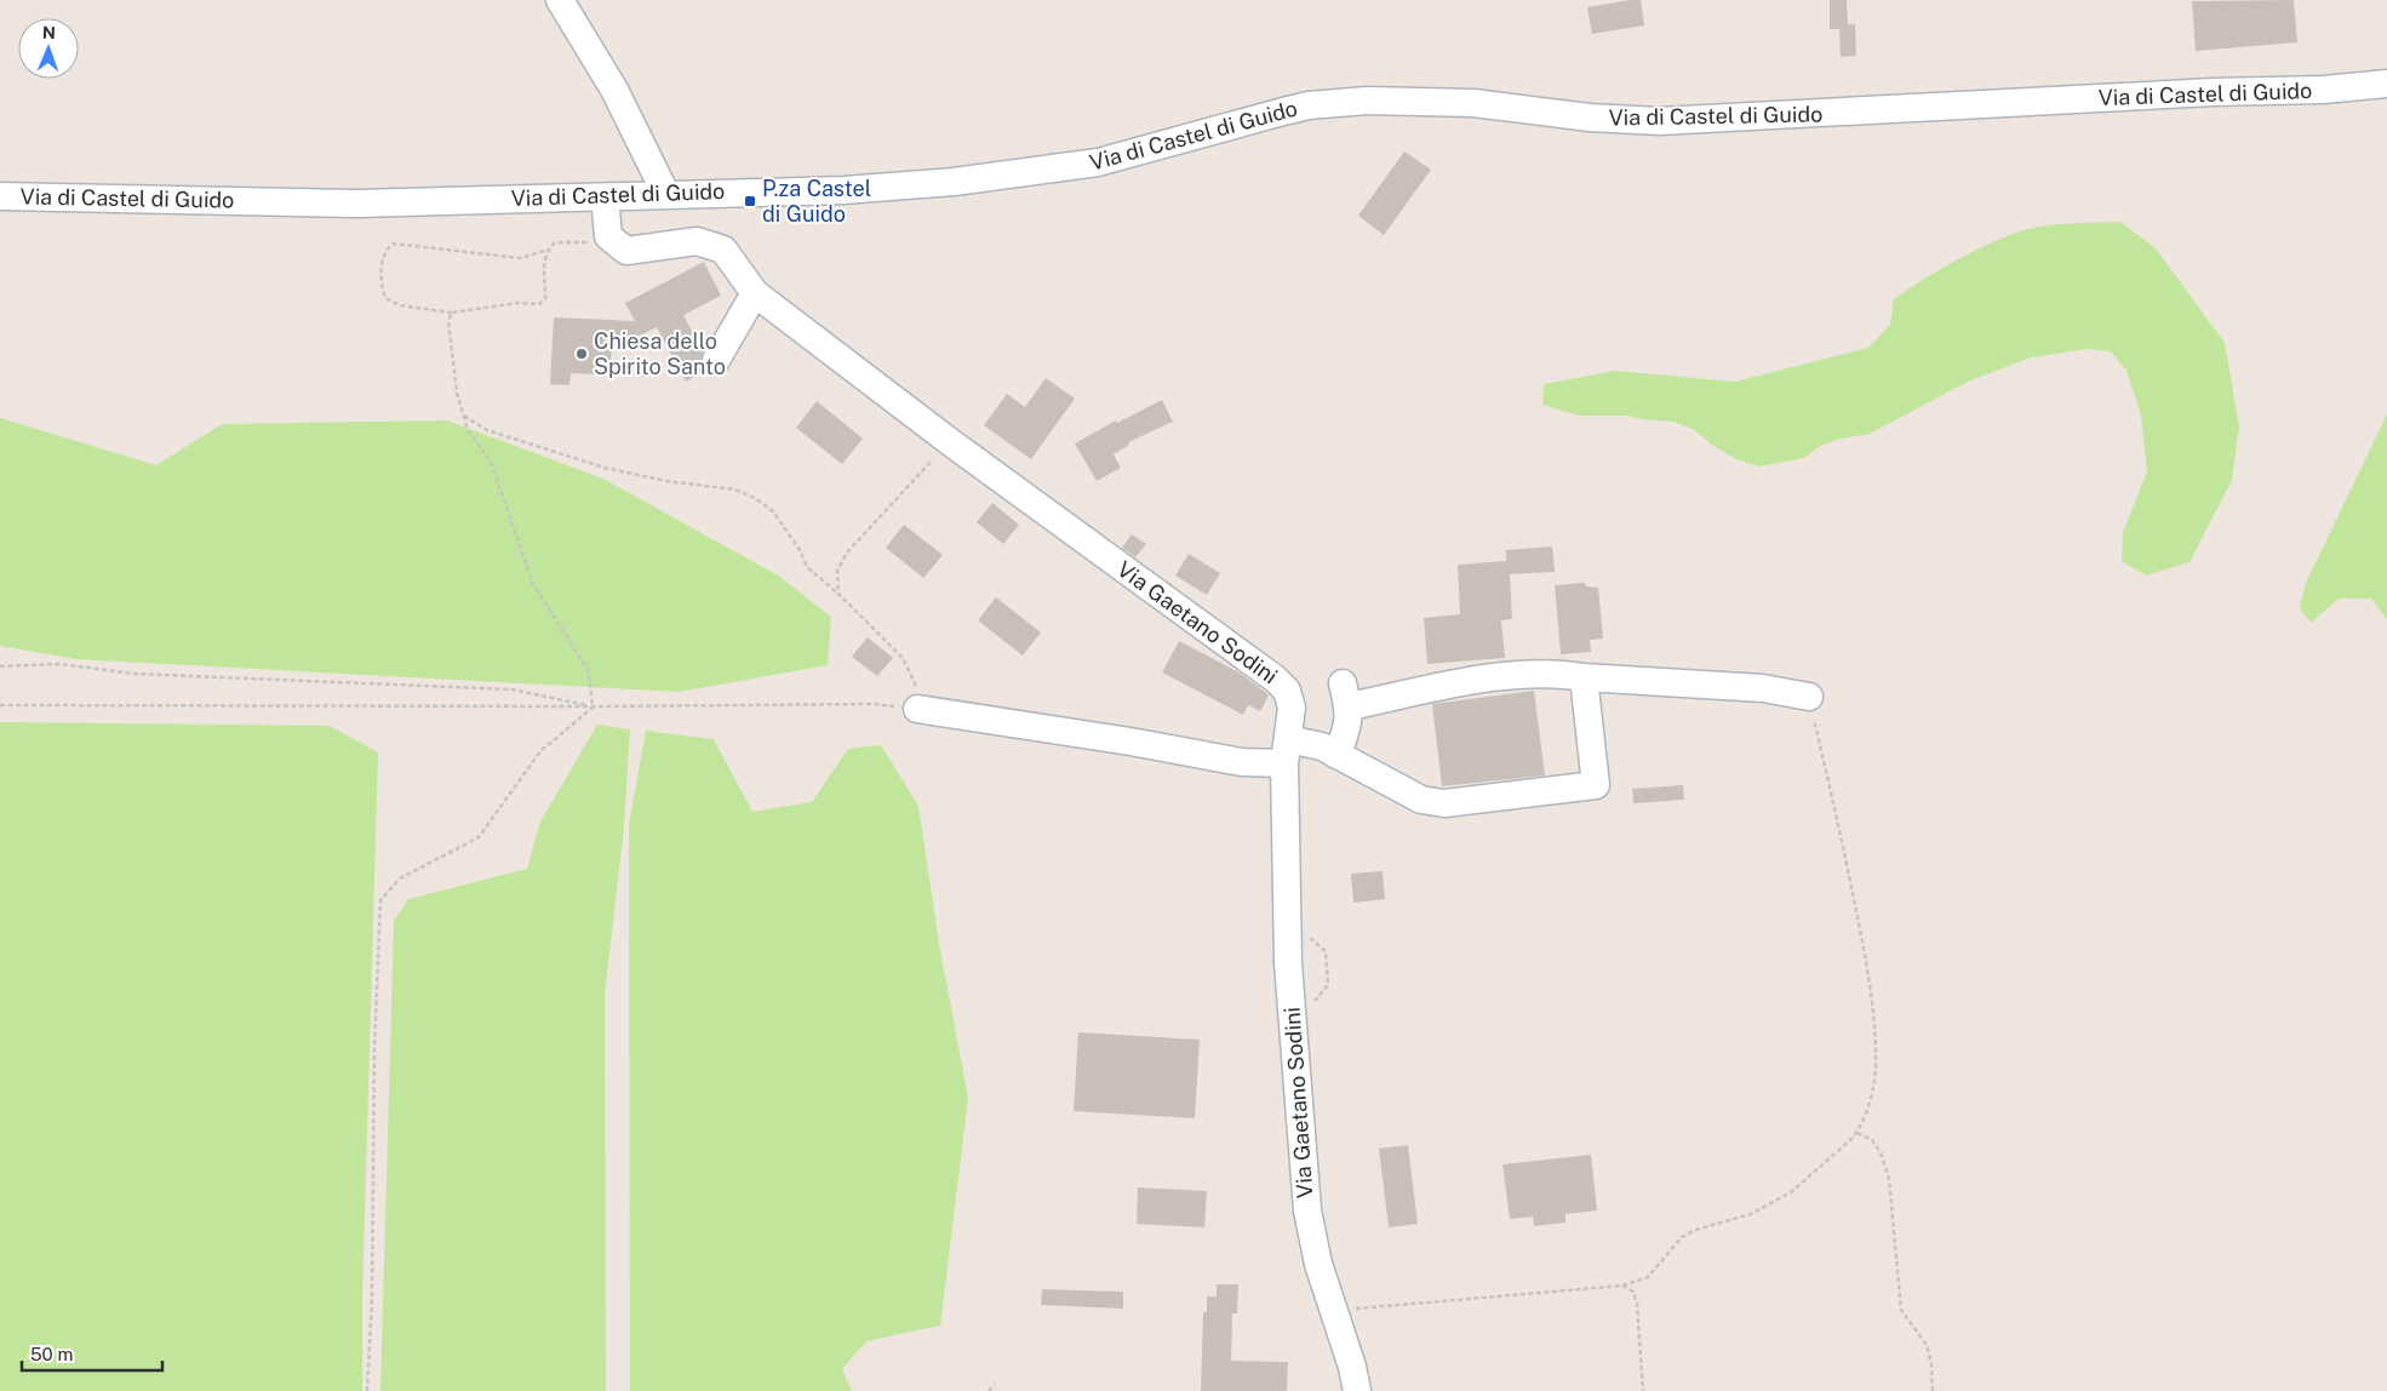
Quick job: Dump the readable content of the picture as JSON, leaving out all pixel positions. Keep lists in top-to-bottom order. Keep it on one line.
{"streets":{"street":["Via di Castel di Guido","Via Gaetano Sodini"]},"places":{"transit":["P.za Castel di Guido"],"other":["Chiesa dello Spirito Santo"]},"scale_bar":"50 m","north":"top"}
